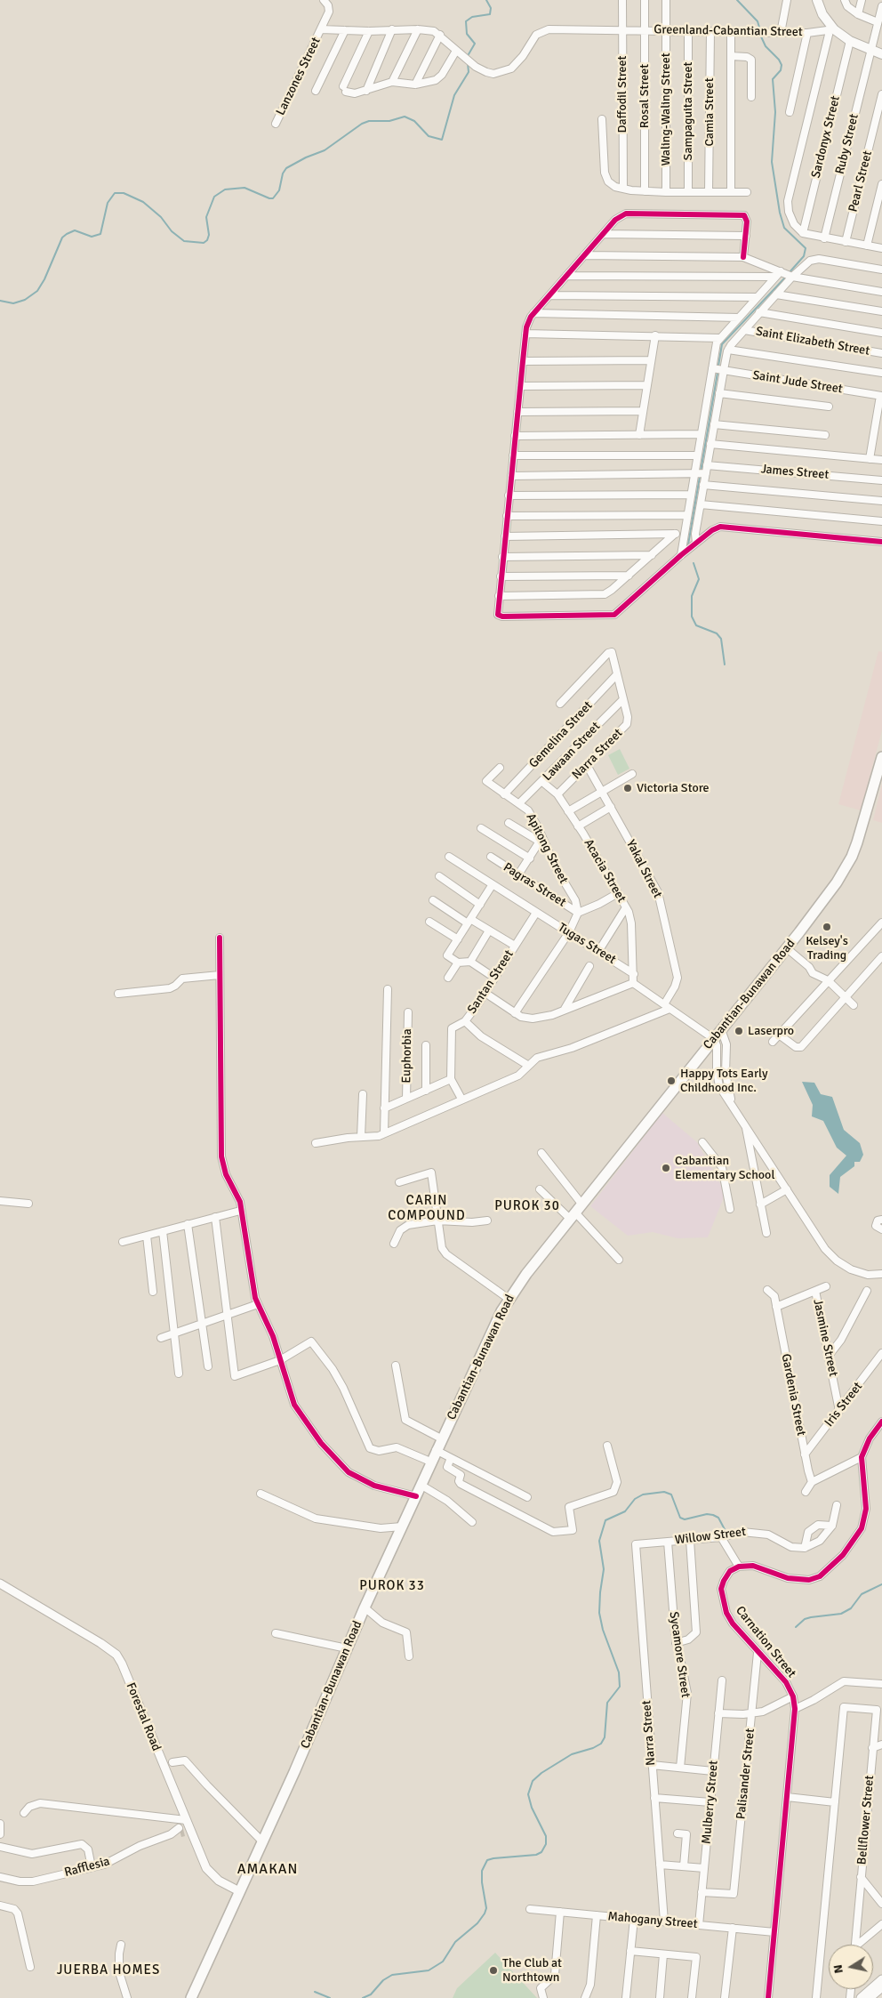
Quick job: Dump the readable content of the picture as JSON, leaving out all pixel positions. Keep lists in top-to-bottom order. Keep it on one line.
{"streets":{"main road":["Cabantian-Bunawan Road"],"street":["Greenland-Cabantian Street","Lanzones Street","Daffodil Street","Rosal Street","Waling-Waling Street","Sampaguita Street","Camia Street","Sardonyx Street","Ruby Street","Pearl Street","Saint Elizabeth Street","Saint Jude Street","James Street","Gemelina Street","Lawaan Street","Narra Street","Apitong Street","Yakal Street","Acacia Street","Pagras Street","Tugas Street","Santan Street","Euphorbia","Jasmine Street","Gardenia Street","Iris Street","Willow Street","Carnation Street","Sycamore Street","Forestal Road","Palisander Street","Mulberry Street","Bellflower Street","Rafflesia","Mahogany Street"]},"crossings":[["Greenland-Cabantian Street","Daffodil Street"],["Greenland-Cabantian Street","Rosal Street"],["Greenland-Cabantian Street","Waling-Waling Street"],["Greenland-Cabantian Street","Sampaguita Street"],["Greenland-Cabantian Street","Camia Street"],["Gemelina Street","Narra Street"],["Gemelina Street","Apitong Street"],["Lawaan Street","Narra Street"],["Lawaan Street","Apitong Street"],["Lawaan Street","Acacia Street"],["Narra Street","Yakal Street"],["Narra Street","Acacia Street"],["Narra Street","Willow Street"],["Narra Street","Mahogany Street"],["Apitong Street","Pagras Street"],["Acacia Street","Tugas Street"],["Tugas Street","Santan Street"],["Cabantian-Bunawan Road","Forestal Road"],["Jasmine Street","Iris Street"],["Gardenia Street","Iris Street"],["Willow Street","Sycamore Street"],["Carnation Street","Palisander Street"],["Carnation Street","Mahogany Street"],["Forestal Road","Rafflesia"],["Palisander Street","Mulberry Street"],["Mulberry Street","Mahogany Street"]],"districts":["CARIN COMPOUND","PUROK 30","PUROK 33","AMAKAN","JUERBA HOMES"],"places":["Victoria Store","Kelsey's Trading","Laserpro","Happy Tots Early Childhood Inc.","Cabantian Elementary School","The Club at Northtown"],"north":"left"}
